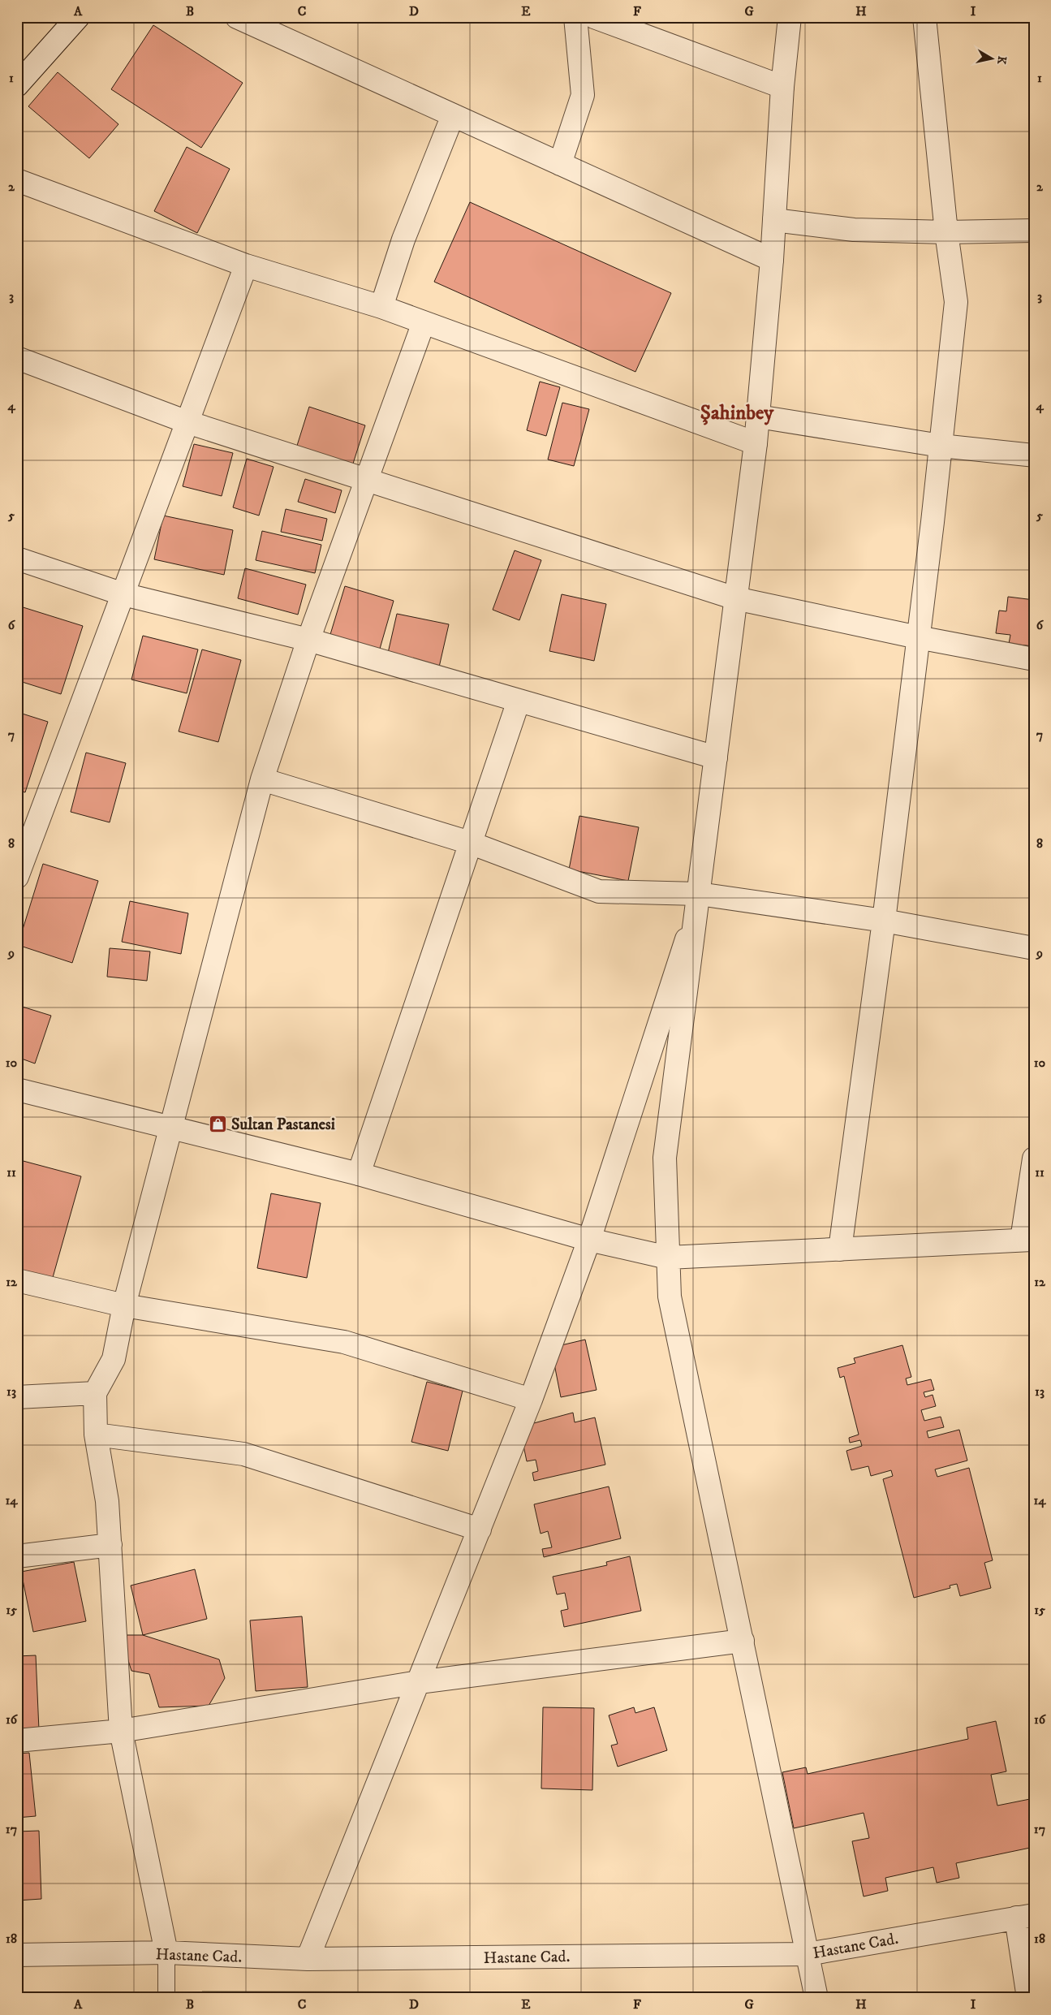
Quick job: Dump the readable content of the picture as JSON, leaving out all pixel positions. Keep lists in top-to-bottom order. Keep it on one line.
{"streets":{"street":["Hastane Cad."]},"districts":["Şahinbey"],"places":{"shop":["Sultan Pastanesi"]},"north":"right","grid":{"columns":["A","B","C","D","E","F","G","H","I"],"rows":["1","2","3","4","5","6","7","8","9","10","11","12","13","14","15","16","17","18"]}}
